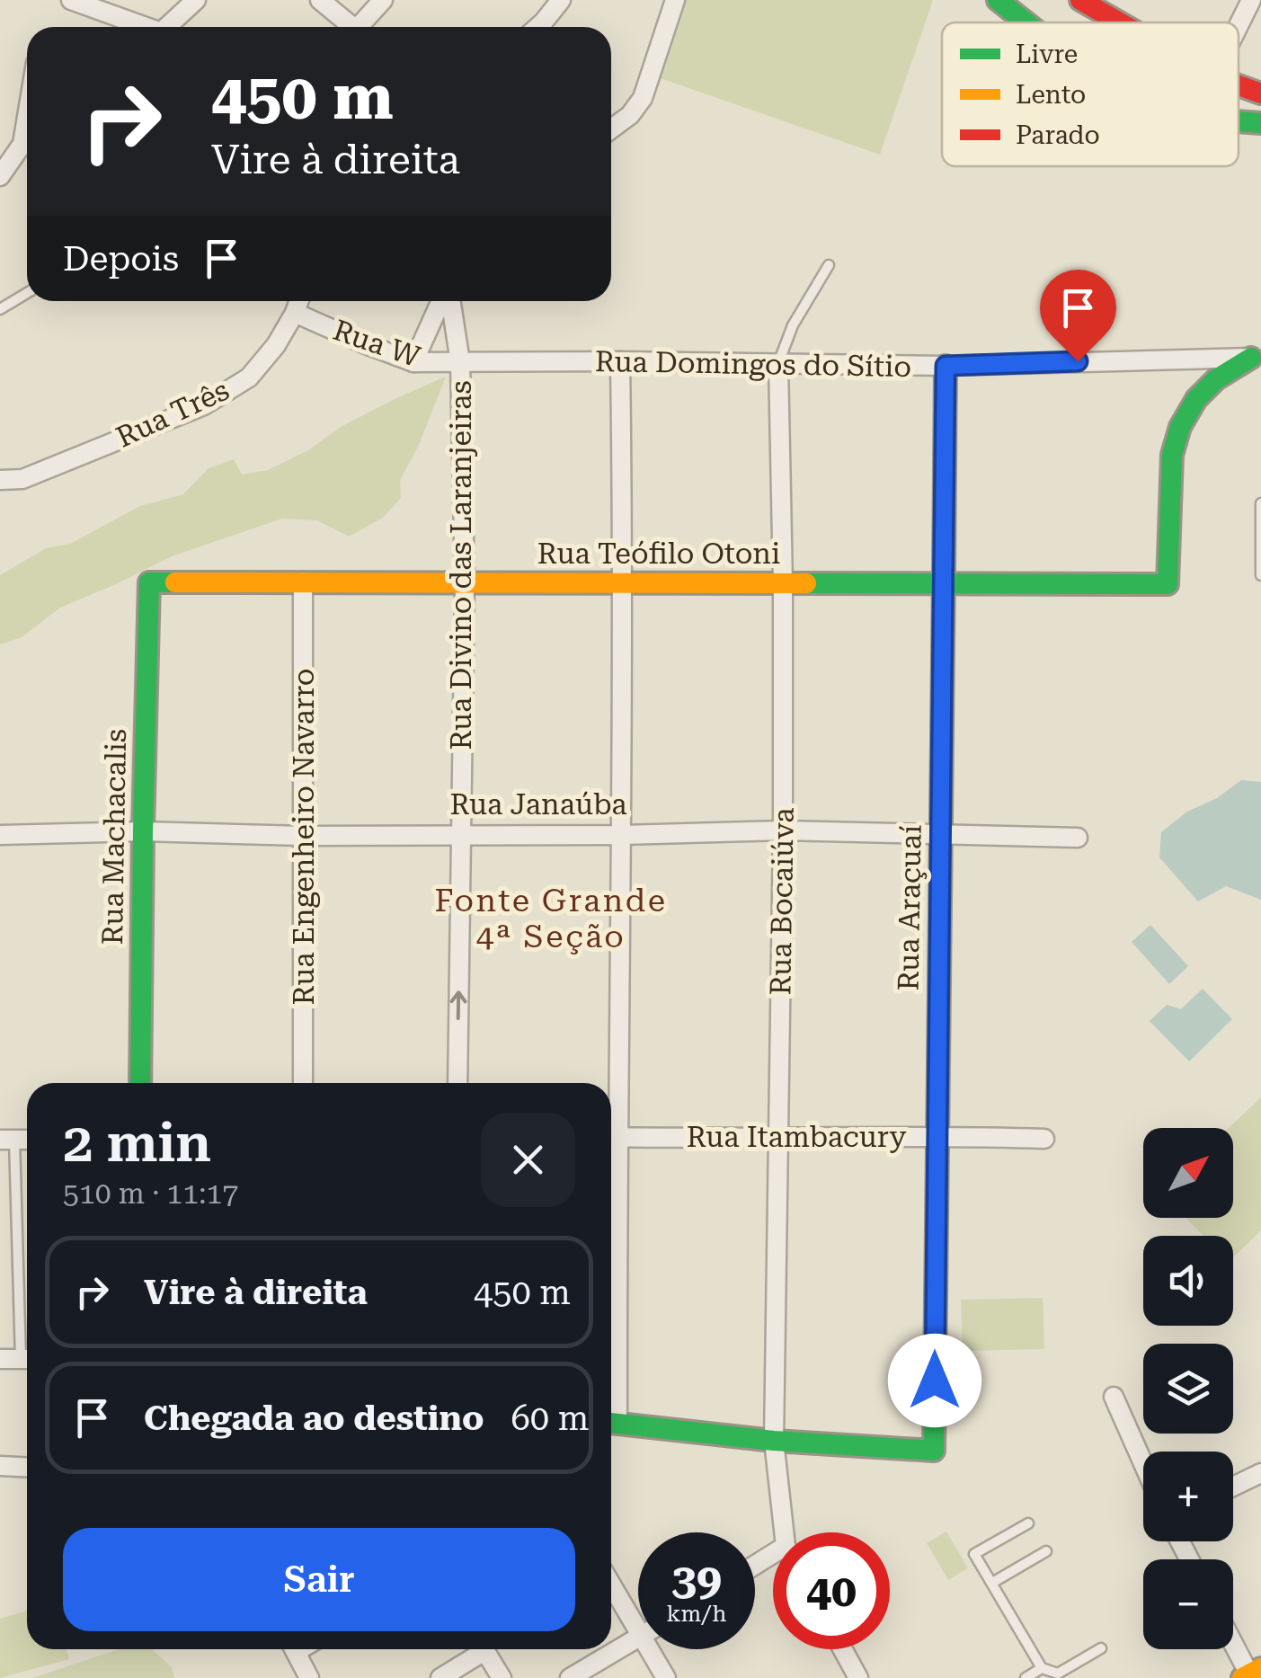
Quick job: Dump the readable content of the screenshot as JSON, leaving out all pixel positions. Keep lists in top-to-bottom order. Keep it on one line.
{"streets":{"street":["Rua W","Rua Domingos do Sítio","Rua Três","Rua Teófilo Otoni","Rua Divino das Laranjeiras","Rua Janaúba","Rua Machacalis","Rua Engenheiro Navarro","Rua Bocaiúva","Rua Araçuaí","Rua Itambacury"]},"crossings":[["Rua W","Rua Domingos do Sítio"],["Rua W","Rua Três"],["Rua W","Rua Divino das Laranjeiras"],["Rua Domingos do Sítio","Rua Teófilo Otoni"],["Rua Domingos do Sítio","Rua Divino das Laranjeiras"],["Rua Domingos do Sítio","Rua Bocaiúva"],["Rua Domingos do Sítio","Rua Araçuaí"],["Rua Teófilo Otoni","Rua Divino das Laranjeiras"],["Rua Teófilo Otoni","Rua Machacalis"],["Rua Teófilo Otoni","Rua Engenheiro Navarro"],["Rua Teófilo Otoni","Rua Bocaiúva"],["Rua Teófilo Otoni","Rua Araçuaí"],["Rua Divino das Laranjeiras","Rua Janaúba"],["Rua Janaúba","Rua Machacalis"],["Rua Janaúba","Rua Engenheiro Navarro"],["Rua Janaúba","Rua Bocaiúva"],["Rua Janaúba","Rua Araçuaí"],["Rua Bocaiúva","Rua Araçuaí"],["Rua Bocaiúva","Rua Itambacury"],["Rua Araçuaí","Rua Itambacury"]],"districts":["Fonte Grande 4ª Seção"],"legend":["Livre","Lento","Parado"],"north":"top right","page":{"turn":["450 m","Vire à direita"],"then":"Depois","heading":["2 min","510 m · 11:17"],"map_buttons":["+","−"],"list":[{"name":"Vire à direita","value":"450 m"},{"name":"Chegada ao destino","value":"60 m"}],"buttons":"Sair","speed":"39 km/h","limit":"40"}}
